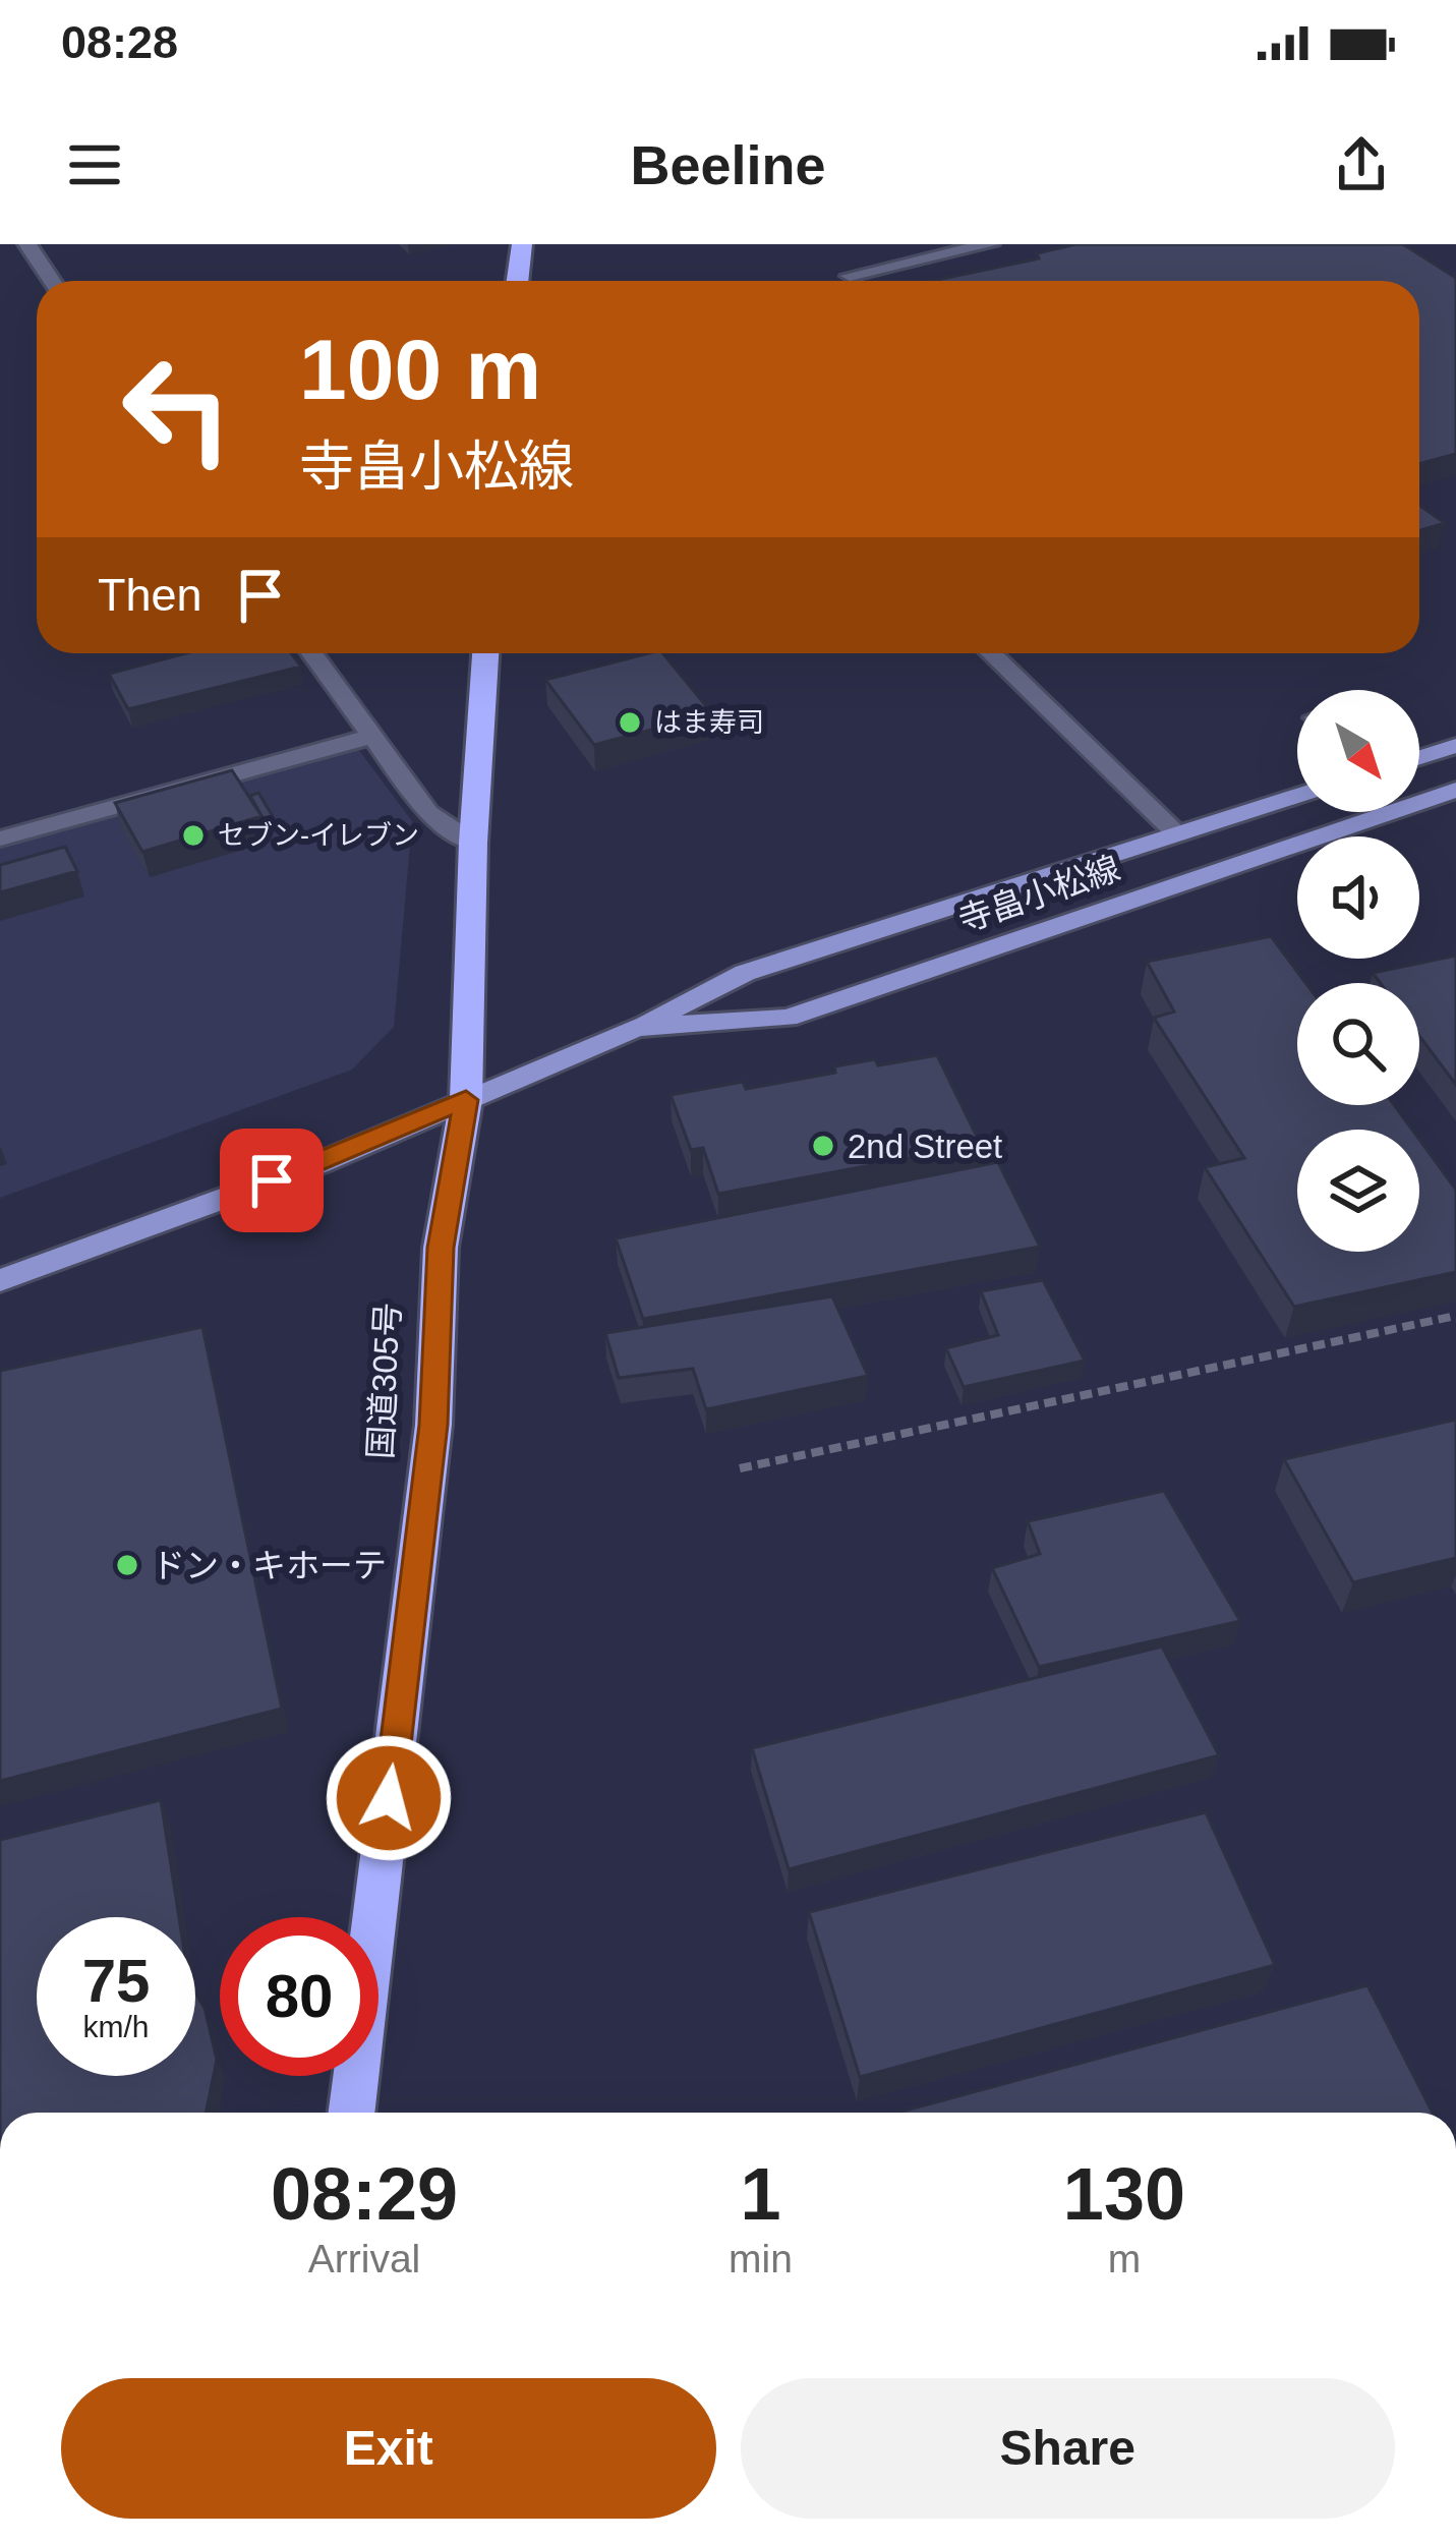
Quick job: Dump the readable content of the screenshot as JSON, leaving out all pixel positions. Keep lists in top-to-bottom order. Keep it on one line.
{"streets":{"highway":["国道305号"],"main road":["寺畠小松線"]},"crossings":[["寺畠小松線","国道305号"]],"places":["はま寿司","セブン-イレブン","2nd Street","ドン・キホーテ"],"north":"bottom right","page":{"status":"08:28","header":"Beeline","turn":["100 m","寺畠小松線"],"then":"Then","speed":"75 km/h","limit":"80","eta":["08:29","Arrival","1","min","130","m"],"buttons":["Exit","Share"]}}
